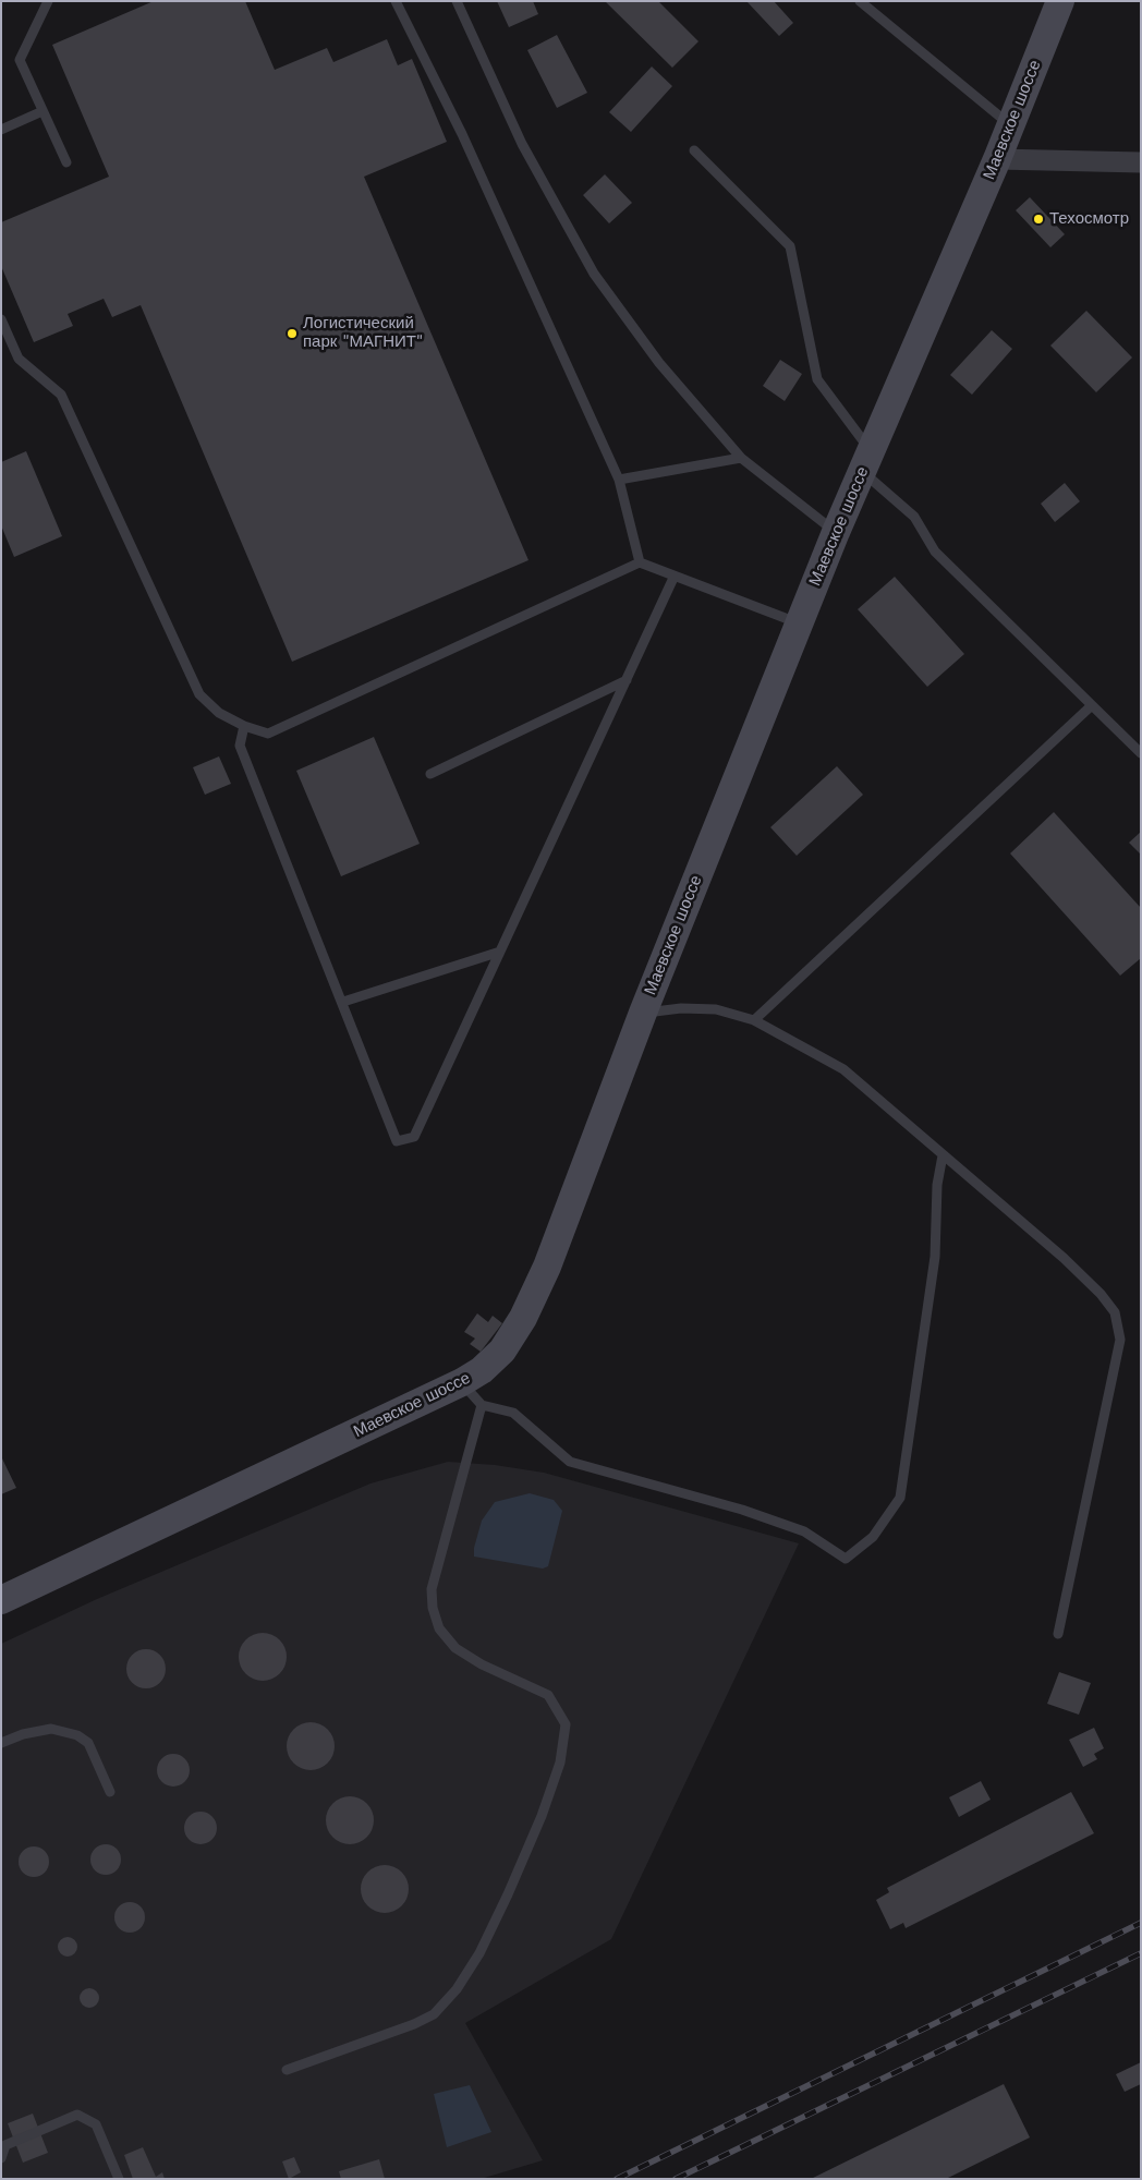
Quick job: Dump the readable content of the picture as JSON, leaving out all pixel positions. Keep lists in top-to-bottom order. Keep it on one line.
{"streets":{"street":["Маевское шоссе"]},"places":["Техосмотр","Логистический парк \"МАГНИТ\""]}
